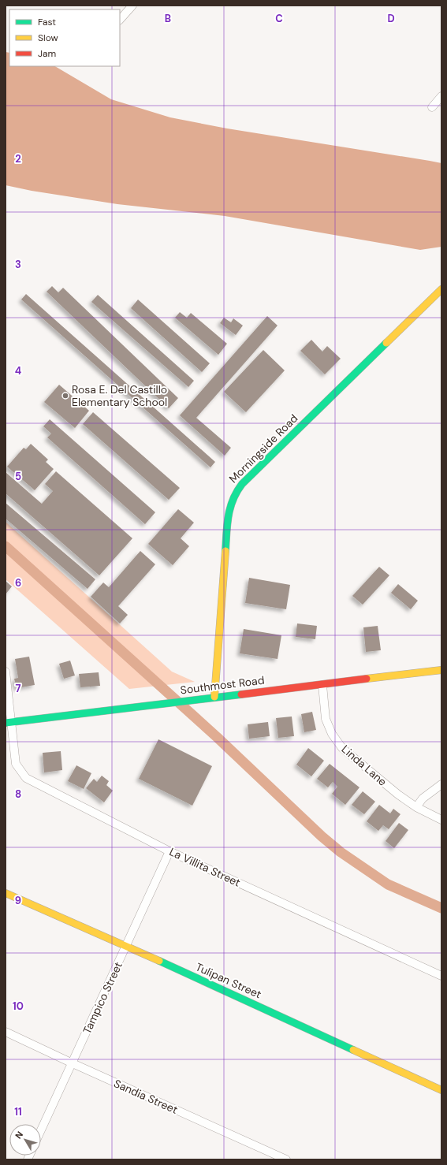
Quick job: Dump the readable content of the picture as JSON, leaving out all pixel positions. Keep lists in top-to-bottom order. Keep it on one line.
{"streets":{"street":["Morningside Road","Southmost Road","Linda Lane","La Villita Street","Tulipan Street","Tampico Street","Sandia Street"]},"crossings":[["Morningside Road","Southmost Road"],["Southmost Road","Linda Lane"],["Southmost Road","La Villita Street"],["La Villita Street","Tampico Street"],["Tulipan Street","Tampico Street"],["Tampico Street","Sandia Street"]],"places":["Rosa E. Del Castillo Elementary School"],"legend":["Fast","Slow","Jam"],"north":"top left","grid":{"columns":["B","C","D"],"rows":["2","3","4","5","6","7","8","9","10","11"]}}
